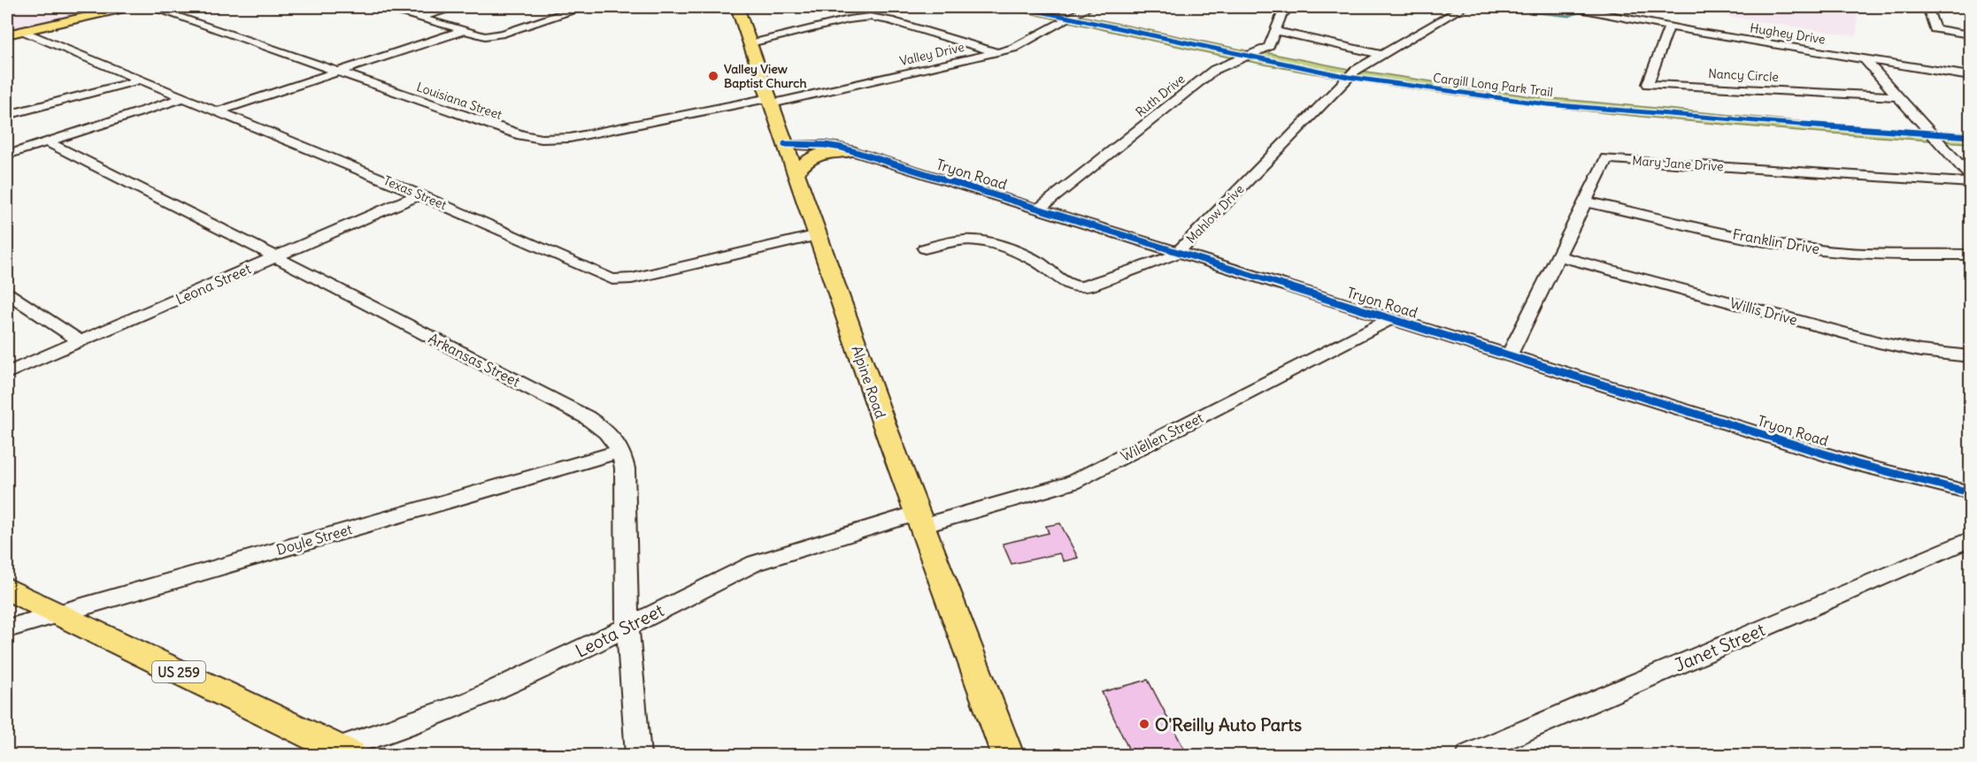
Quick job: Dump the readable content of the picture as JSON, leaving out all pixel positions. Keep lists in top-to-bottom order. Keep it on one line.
{"streets":{"main road":["Alpine Road","US 259"],"street":["Hughey Drive","Valley Drive","Nancy Circle","Ruth Drive","Louisiana Street","Mary Jane Drive","Tryon Road","Texas Street","Mahlow Drive","Franklin Drive","Leona Street","Willis Drive","Arkansas Street","Wilellen Street","Doyle Street","Leota Street","Janet Street"],"cycle path":["Cargill Long Park Trail"]},"crossings":[["Hughey Drive","Nancy Circle"],["Valley Drive","Louisiana Street"],["Valley Drive","Alpine Road"],["Ruth Drive","Tryon Road"],["Louisiana Street","Alpine Road"],["Mary Jane Drive","Tryon Road"],["Mary Jane Drive","Franklin Drive"],["Mary Jane Drive","Willis Drive"],["Tryon Road","Mahlow Drive"],["Tryon Road","Alpine Road"],["Tryon Road","Wilellen Street"],["Texas Street","Leona Street"],["Texas Street","Alpine Road"],["Leona Street","Arkansas Street"],["Arkansas Street","Doyle Street"],["Alpine Road","Wilellen Street"],["Alpine Road","Leota Street"],["Wilellen Street","Leota Street"],["Doyle Street","US 259"],["Leota Street","US 259"]],"places":["Valley View Baptist Church","O'Reilly Auto Parts"]}
